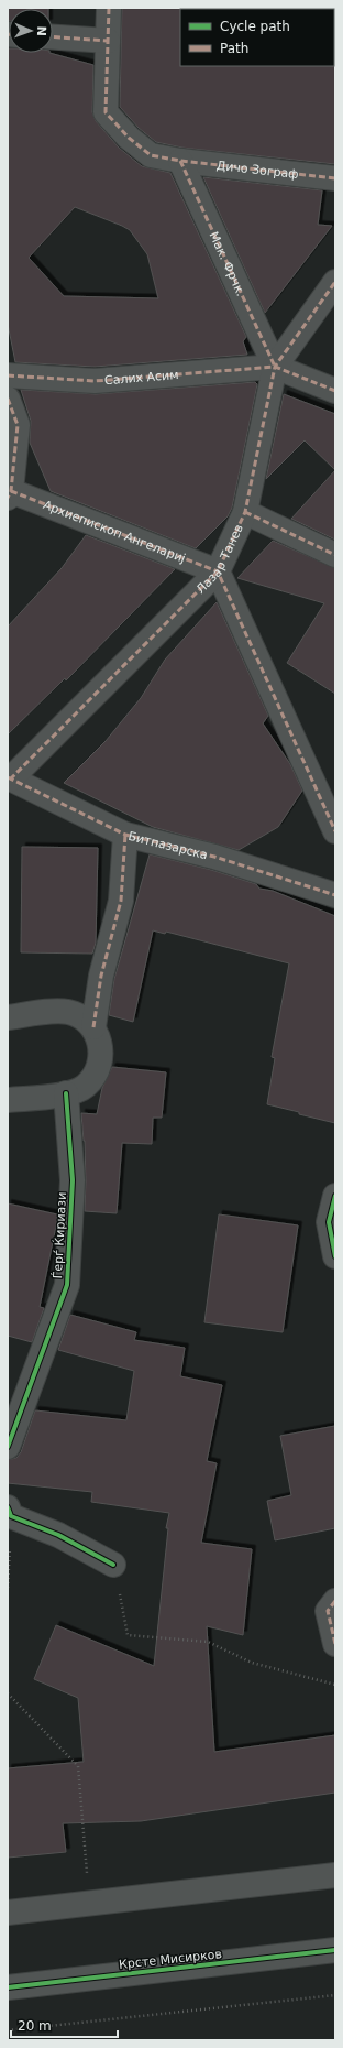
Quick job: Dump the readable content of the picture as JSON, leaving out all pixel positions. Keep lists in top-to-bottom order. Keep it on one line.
{"streets":{"street":["Дичо Зограф","Мак. Фрчк.","Салих Асим","Архиепископ Ангелариј","Лазар Танев","Битпазарска","Ѓерѓ Ќириази","Крсте Мисирков"]},"crossings":[["Дичо Зограф","Мак. Фрчк."],["Мак. Фрчк.","Салих Асим"],["Мак. Фрчк.","Лазар Танев"],["Салих Асим","Лазар Танев"],["Архиепископ Ангелариј","Лазар Танев"],["Лазар Танев","Битпазарска"]],"legend":["Cycle path","Path"],"scale_bar":"20 m","north":"right"}
